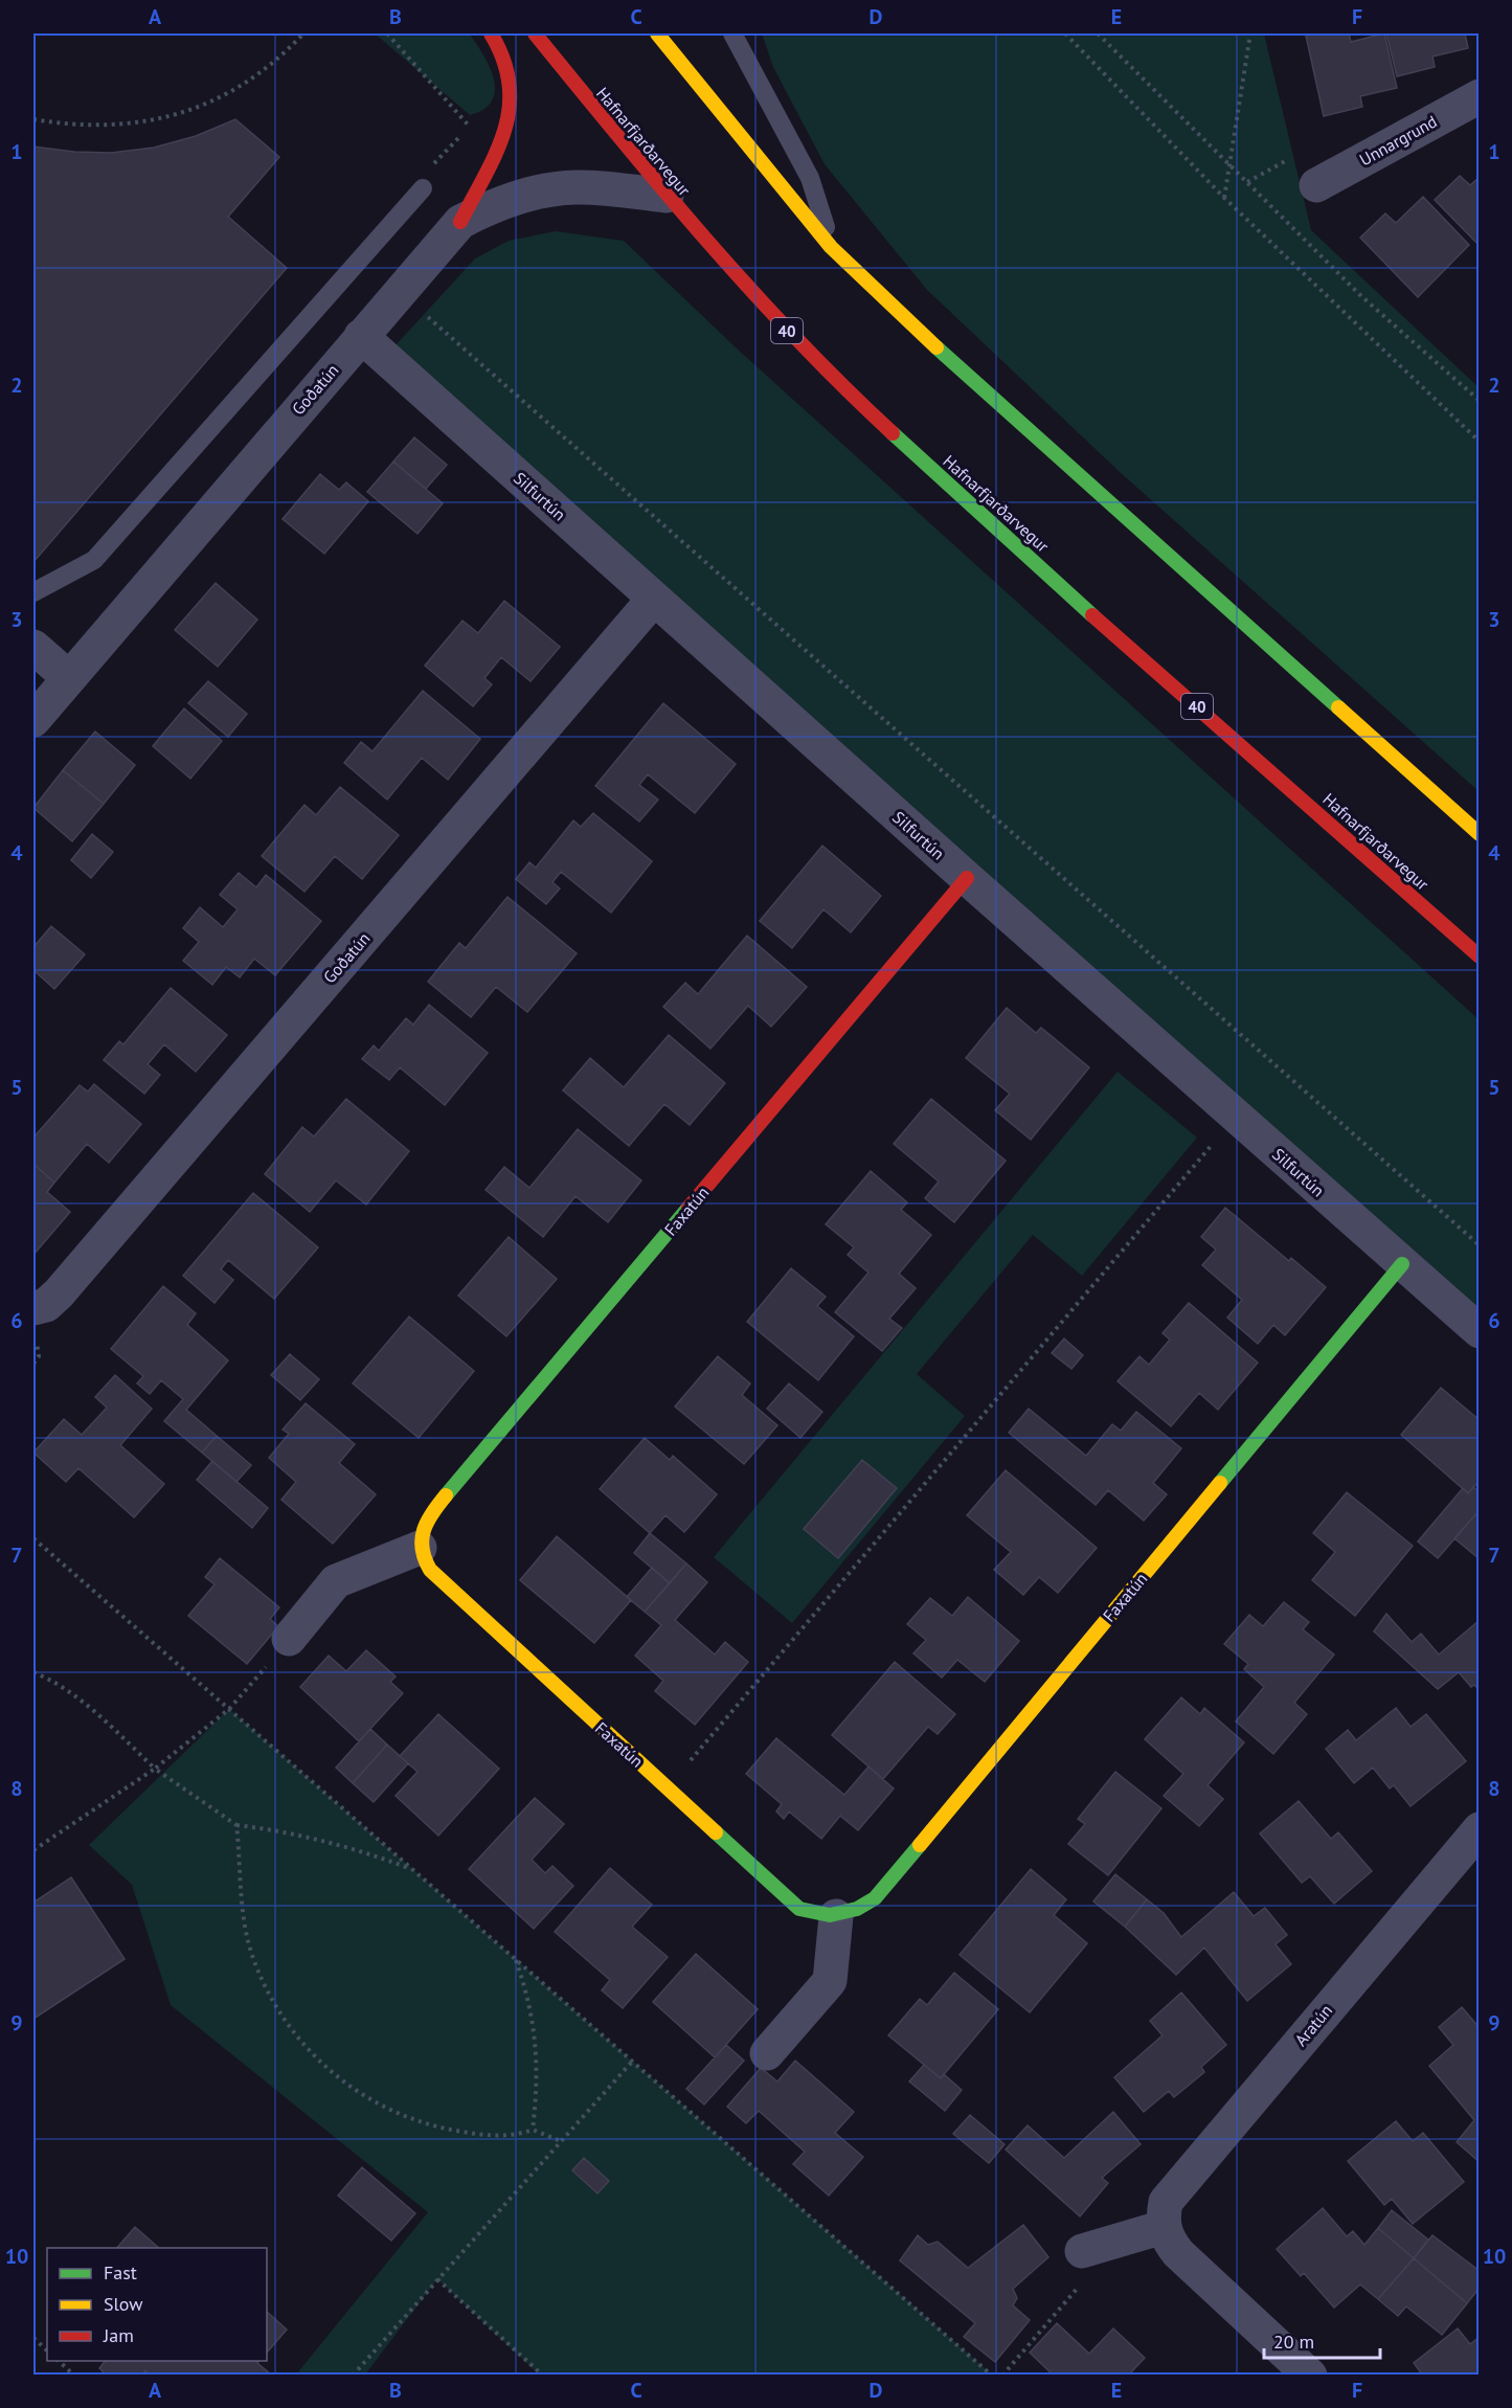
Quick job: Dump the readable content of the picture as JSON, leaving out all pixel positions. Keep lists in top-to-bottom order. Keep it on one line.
{"streets":{"main road":["Hafnarfjarðarvegur","40","Faxatún"],"street":["Unnargrund","Goðatún","Silfurtún","Aratún"]},"crossings":[["Hafnarfjarðarvegur","Goðatún"],["Goðatún","Silfurtún"],["Silfurtún","Faxatún"]],"legend":["Fast","Slow","Jam"],"scale_bar":"20 m","grid":{"columns":["A","B","C","D","E","F"],"rows":["1","2","3","4","5","6","7","8","9","10"]}}
